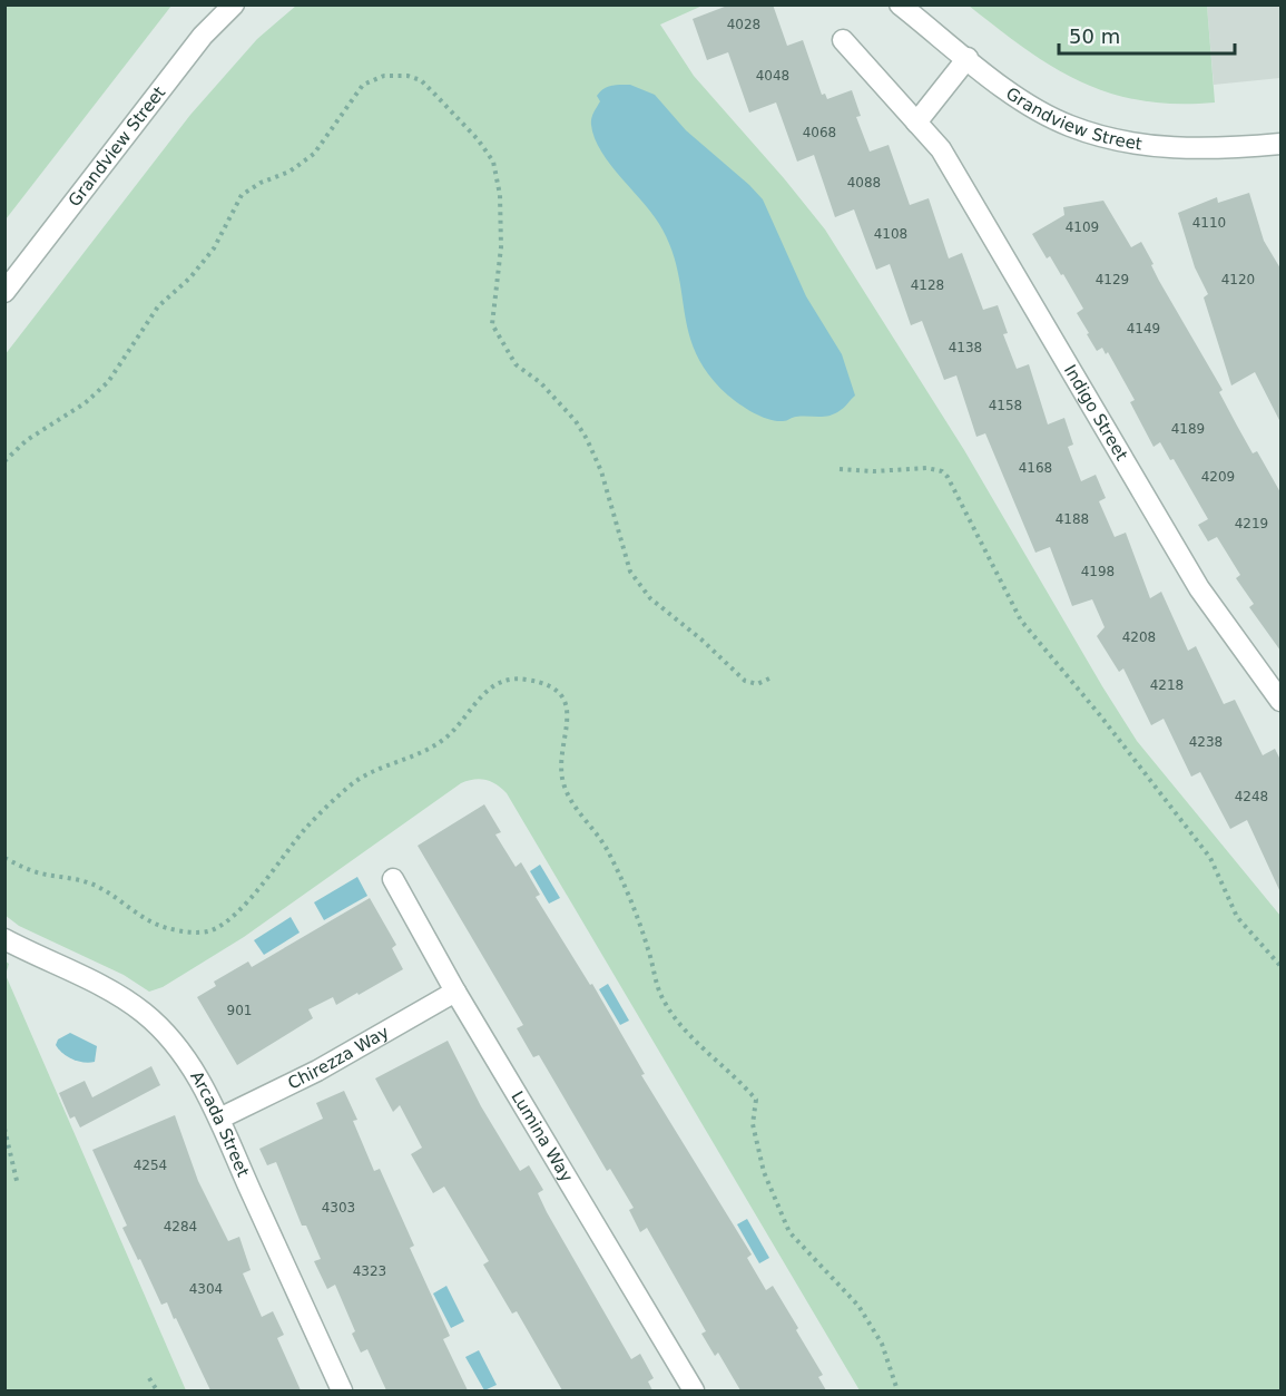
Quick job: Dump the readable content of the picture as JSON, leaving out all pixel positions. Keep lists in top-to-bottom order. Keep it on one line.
{"streets":{"street":["Grandview Street","Indigo Street","Chirezza Way","Arcada Street","Lumina Way"]},"crossings":[["Chirezza Way","Arcada Street"],["Chirezza Way","Lumina Way"]],"house_numbers":["4028","4048","4068","4088","4110","4109","4108","4129","4120","4128","4149","4138","4158","4189","4168","4209","4188","4219","4198","4208","4218","4238","4248","901","4254","4303","4284","4323","4304"],"scale_bar":"50 m"}
